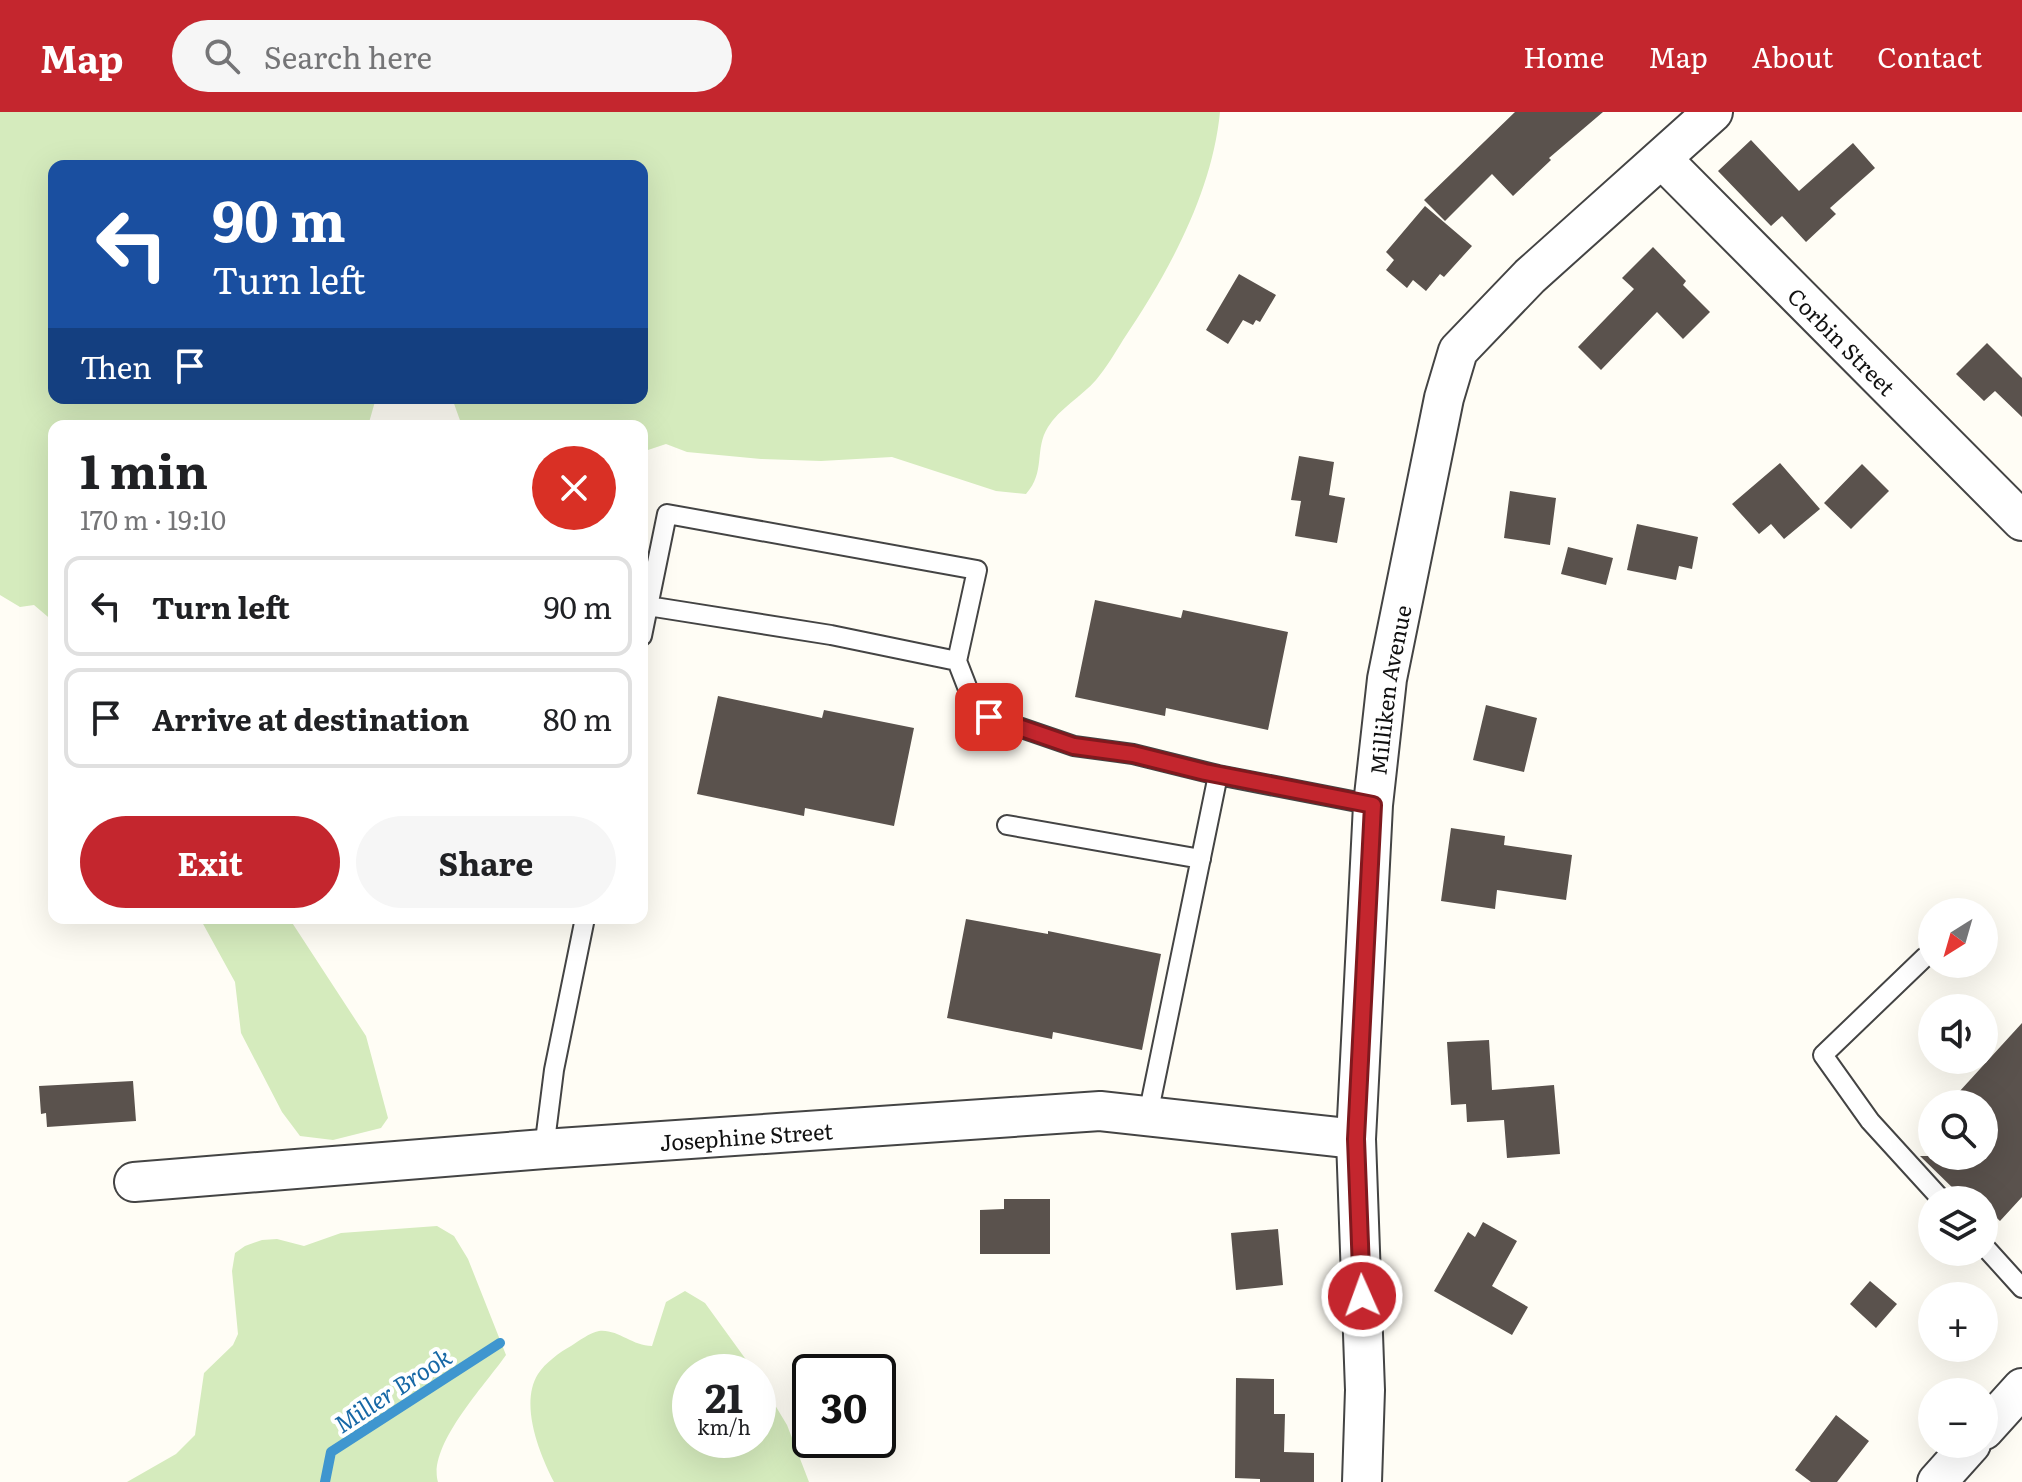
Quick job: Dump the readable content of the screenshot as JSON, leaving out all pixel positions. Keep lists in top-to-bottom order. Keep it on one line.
{"streets":{"street":["Corbin Street","Milliken Avenue","Josephine Street"]},"crossings":[["Corbin Street","Milliken Avenue"],["Milliken Avenue","Josephine Street"]],"water":["Miller Brook"],"north":"bottom left","page":{"header":"Map","search":"Search here","nav":["Home","Map","About","Contact"],"turn":["90 m","Turn left"],"then":"Then","heading":["1 min","170 m · 19:10"],"list":[{"name":"Turn left","value":"90 m"},{"name":"Arrive at destination","value":"80 m"}],"buttons":["Exit","Share"],"map_buttons":["+","−"],"speed":"21 km/h","limit":"30"}}
